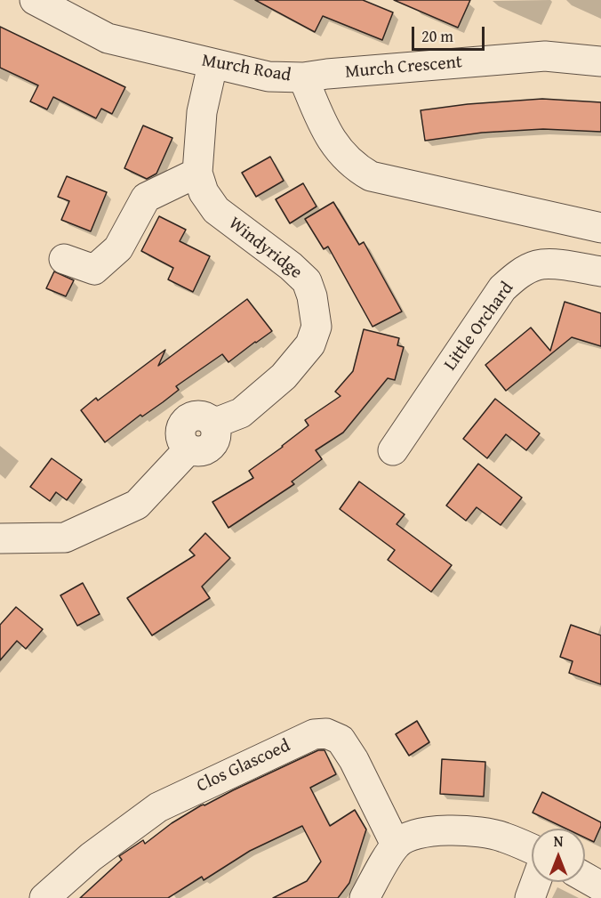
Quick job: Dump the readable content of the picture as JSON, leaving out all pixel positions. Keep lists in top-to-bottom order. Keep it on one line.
{"streets":{"street":["Murch Crescent","Murch Road","Windyridge","Little Orchard","Clos Glascoed"]},"crossings":[["Murch Crescent","Murch Road"],["Murch Road","Windyridge"]],"scale_bar":"20 m","north":"top"}
